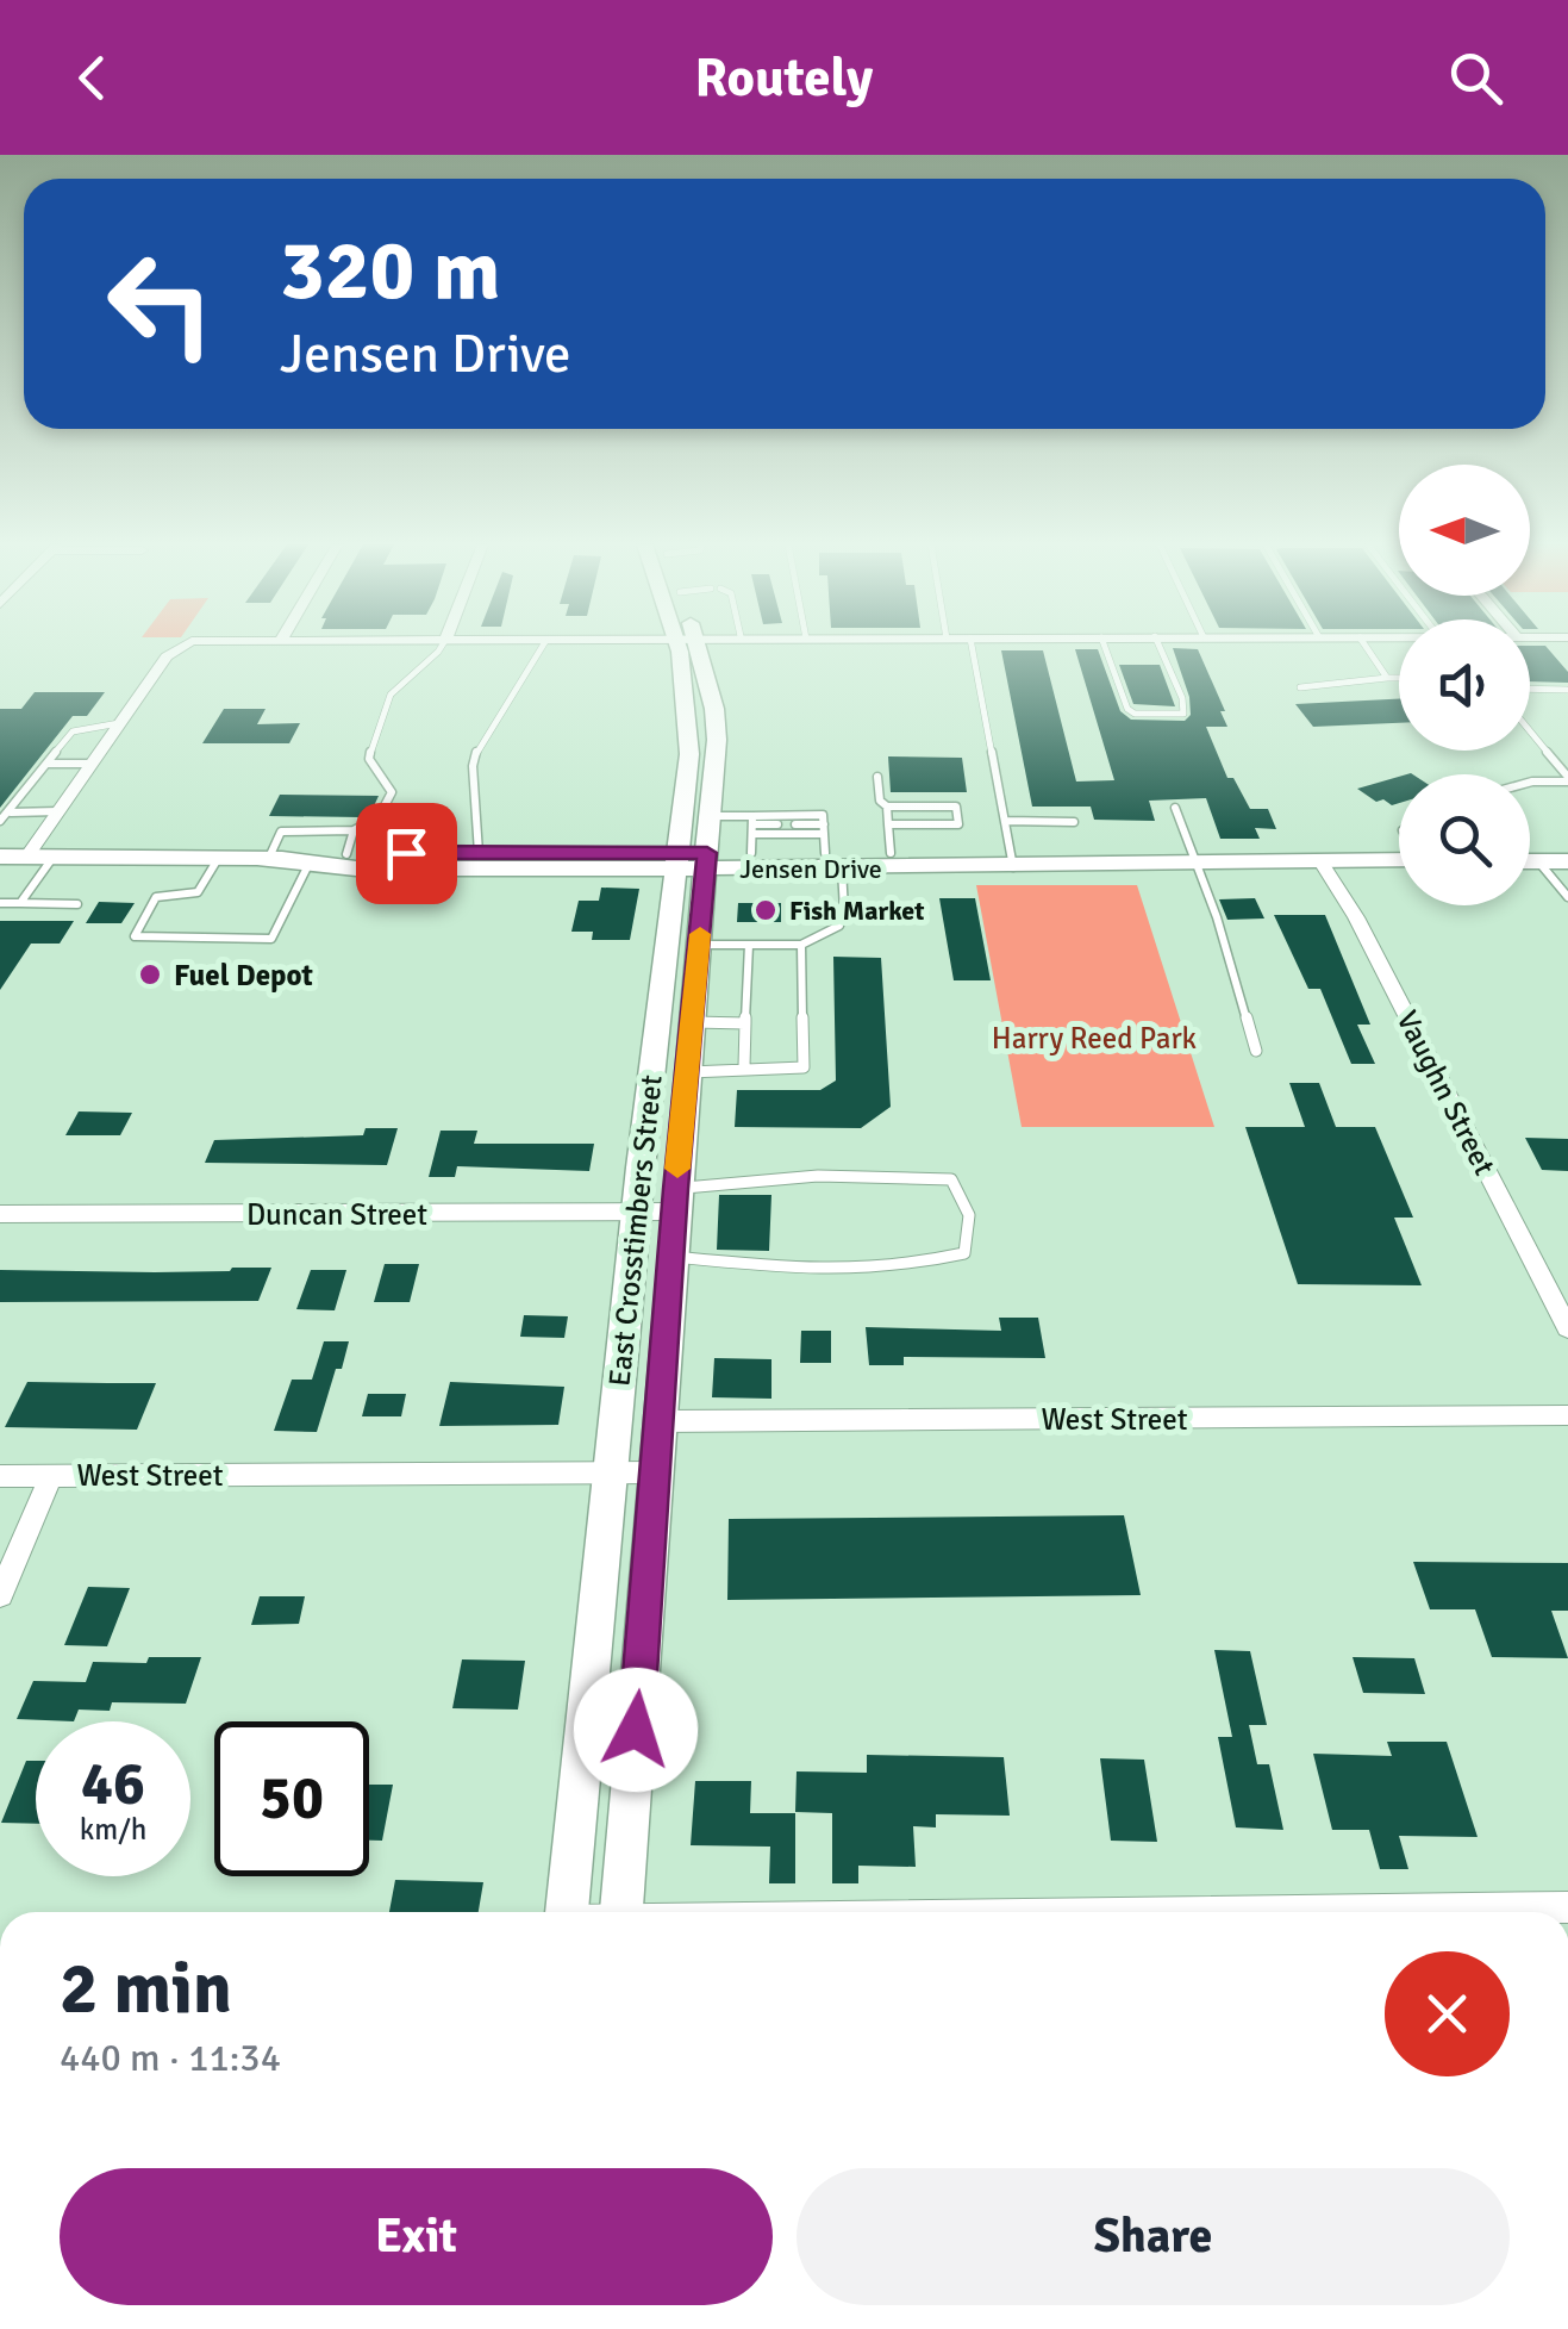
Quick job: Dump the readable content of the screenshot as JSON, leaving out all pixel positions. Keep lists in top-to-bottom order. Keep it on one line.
{"streets":{"main road":["Jensen Drive","East Crosstimbers Street"],"street":["Vaughn Street","Duncan Street","West Street"]},"crossings":[["Jensen Drive","Vaughn Street"],["Jensen Drive","East Crosstimbers Street"],["Duncan Street","East Crosstimbers Street"],["East Crosstimbers Street","West Street"]],"parks":["Harry Reed Park"],"places":["Fish Market","Fuel Depot"],"north":"left","page":{"header":"Routely","turn":["320 m","Jensen Drive"],"speed":"46 km/h","limit":"50","heading":["2 min","440 m · 11:34"],"buttons":["Exit","Share"]}}
